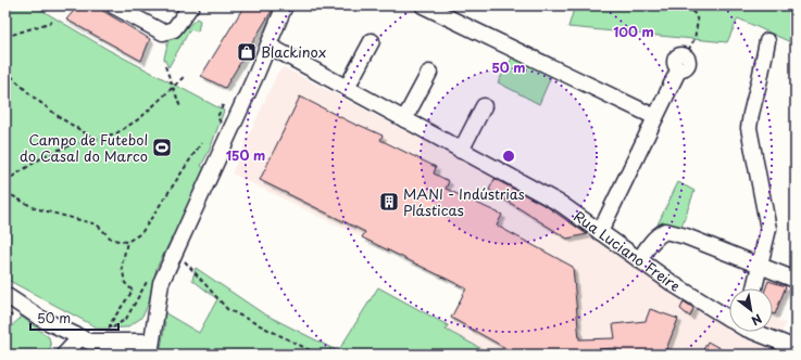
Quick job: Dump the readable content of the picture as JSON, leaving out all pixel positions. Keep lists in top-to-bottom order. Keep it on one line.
{"streets":{"street":["Rua Luciano Freire"]},"places":{"shop":["Blackinox"],"sports":["Campo de Futebol do Casal do Marco"],"building":["MANI - Indústrias Plásticas"]},"scale_bar":"50 m","north":"bottom right","rings":["100 m","50 m","150 m"]}
